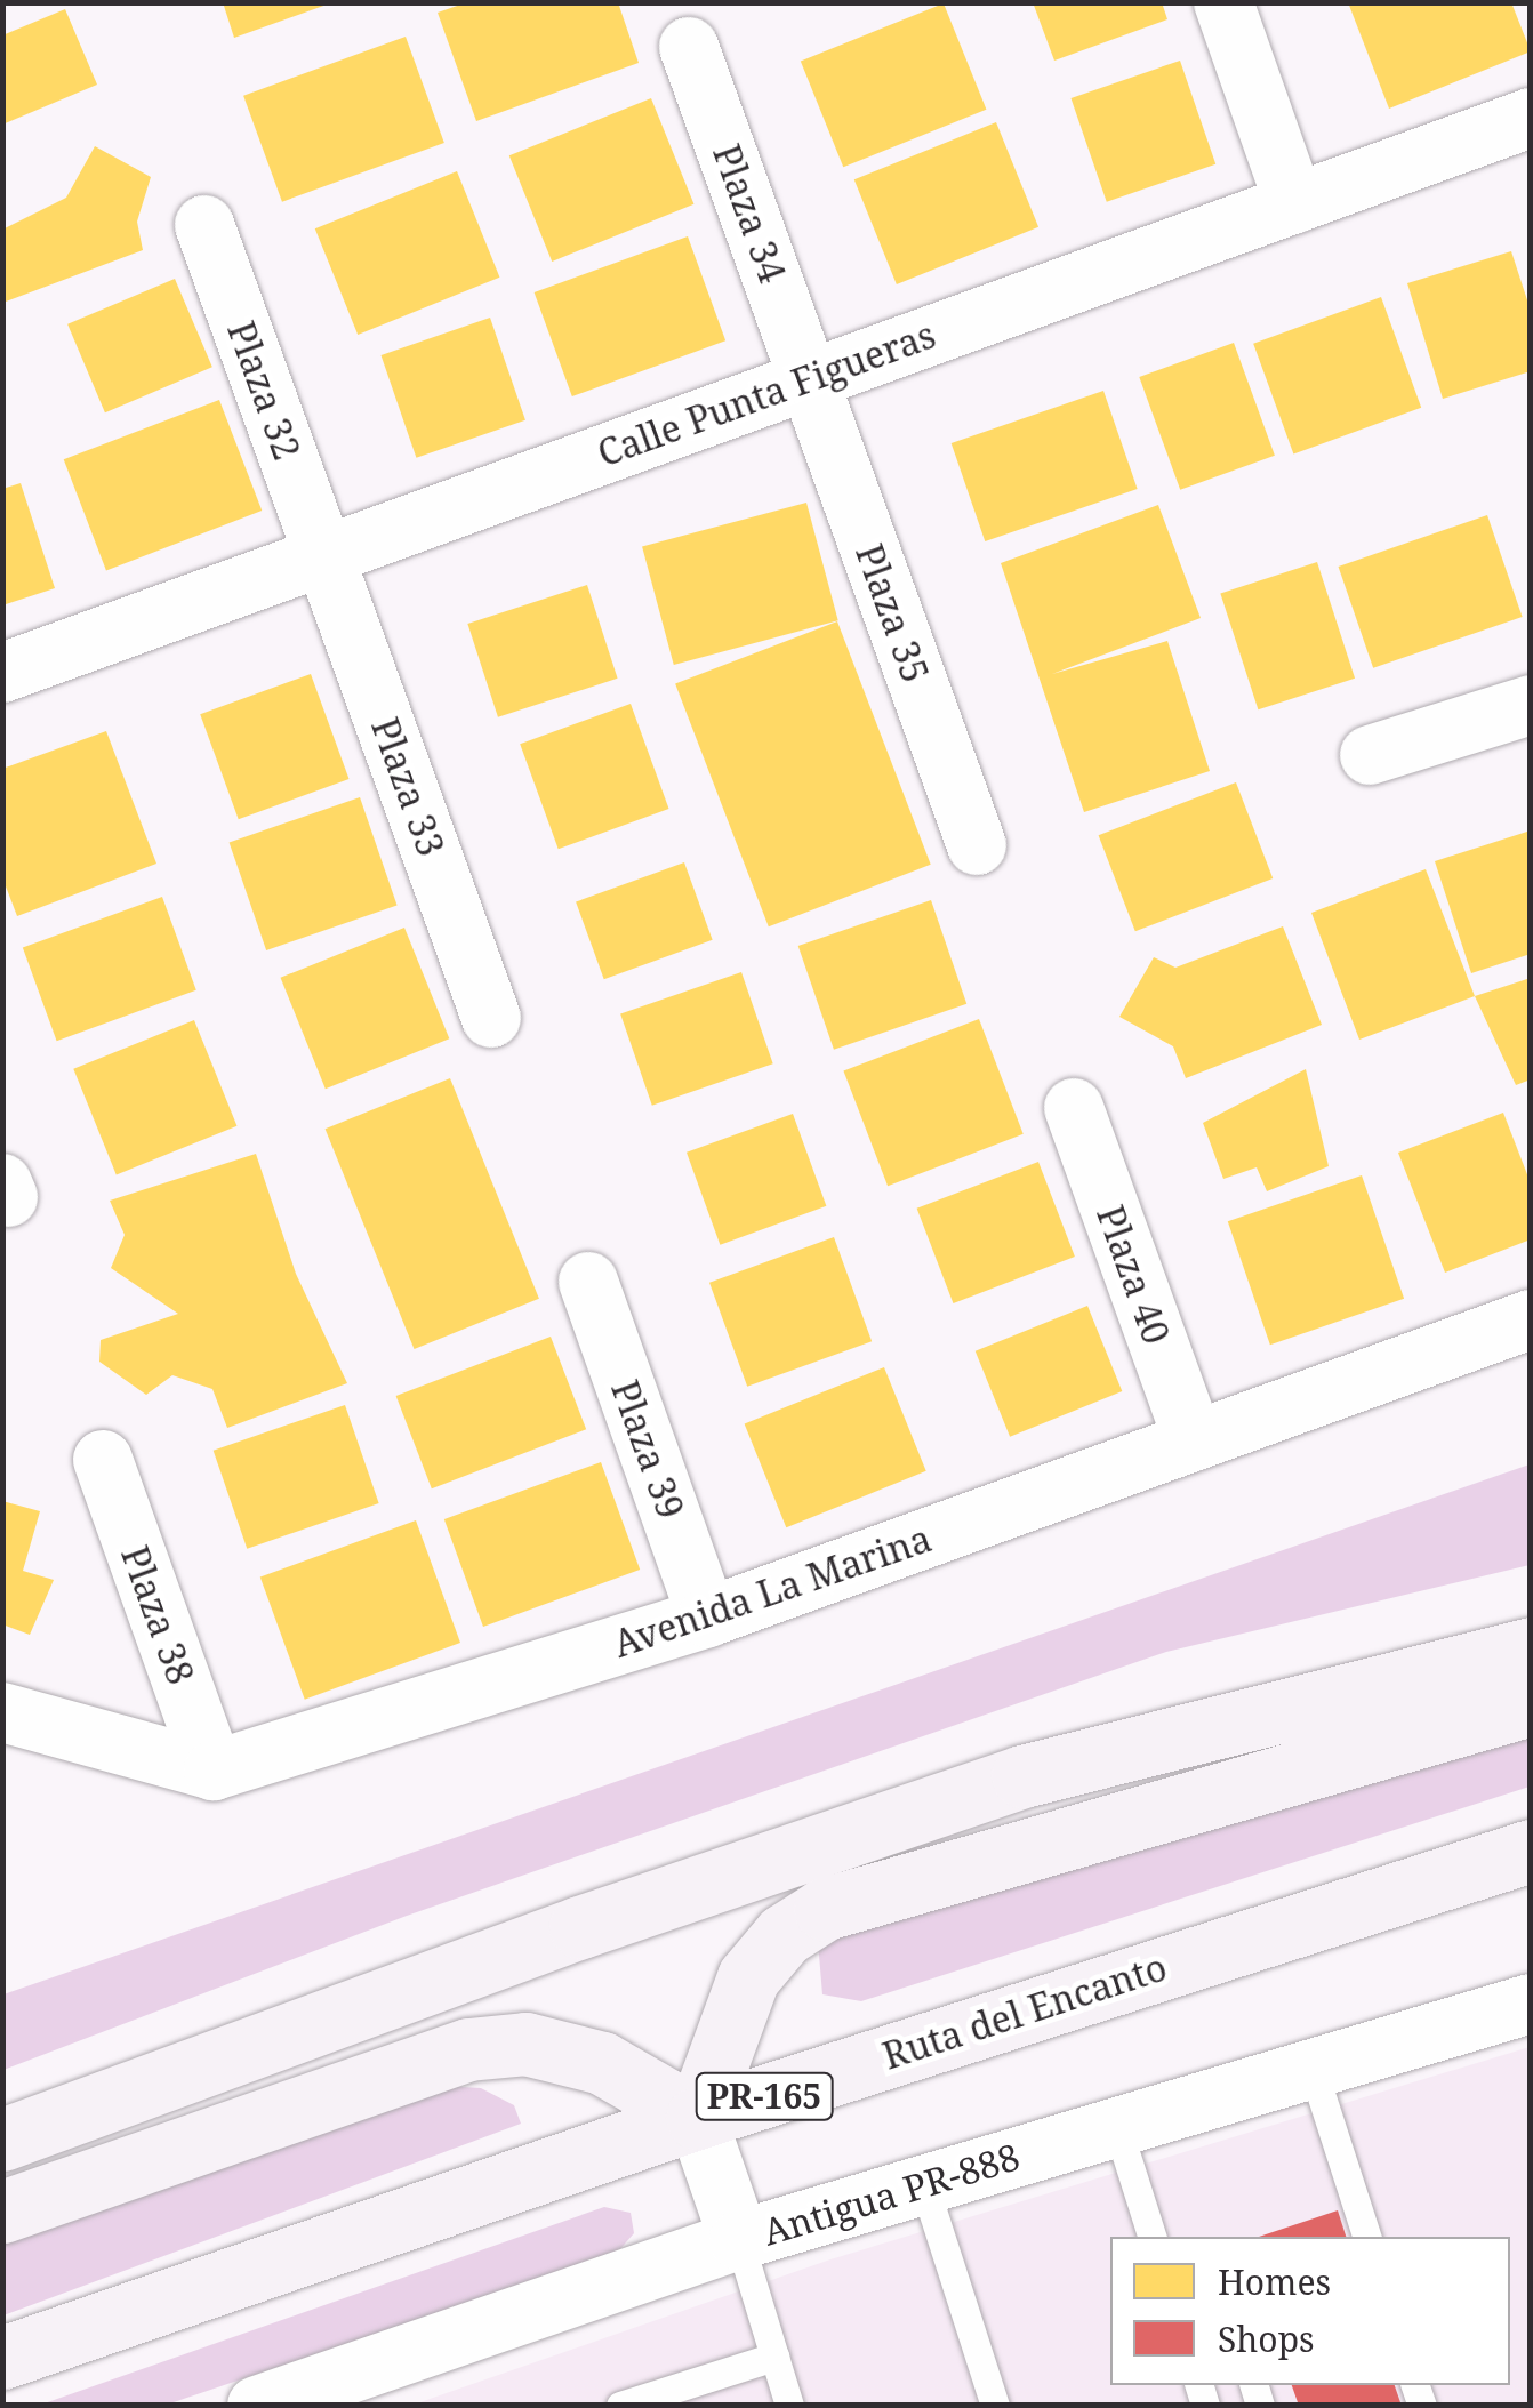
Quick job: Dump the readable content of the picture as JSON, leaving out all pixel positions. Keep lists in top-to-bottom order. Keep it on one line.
{"streets":{"main road":["Ruta del Encanto","PR-165"],"street":["Plaza 34","Plaza 32","Calle Punta Figueras","Plaza 35","Plaza 33","Plaza 40","Plaza 39","Avenida La Marina","Plaza 38","Antigua PR-888"]},"crossings":[["Plaza 34","Calle Punta Figueras"],["Plaza 34","Plaza 35"],["Plaza 32","Calle Punta Figueras"],["Plaza 32","Plaza 33"],["Calle Punta Figueras","Plaza 35"],["Calle Punta Figueras","Plaza 33"],["Plaza 40","Avenida La Marina"],["Plaza 39","Avenida La Marina"],["Avenida La Marina","Plaza 38"]],"legend":["Homes","Shops"]}
